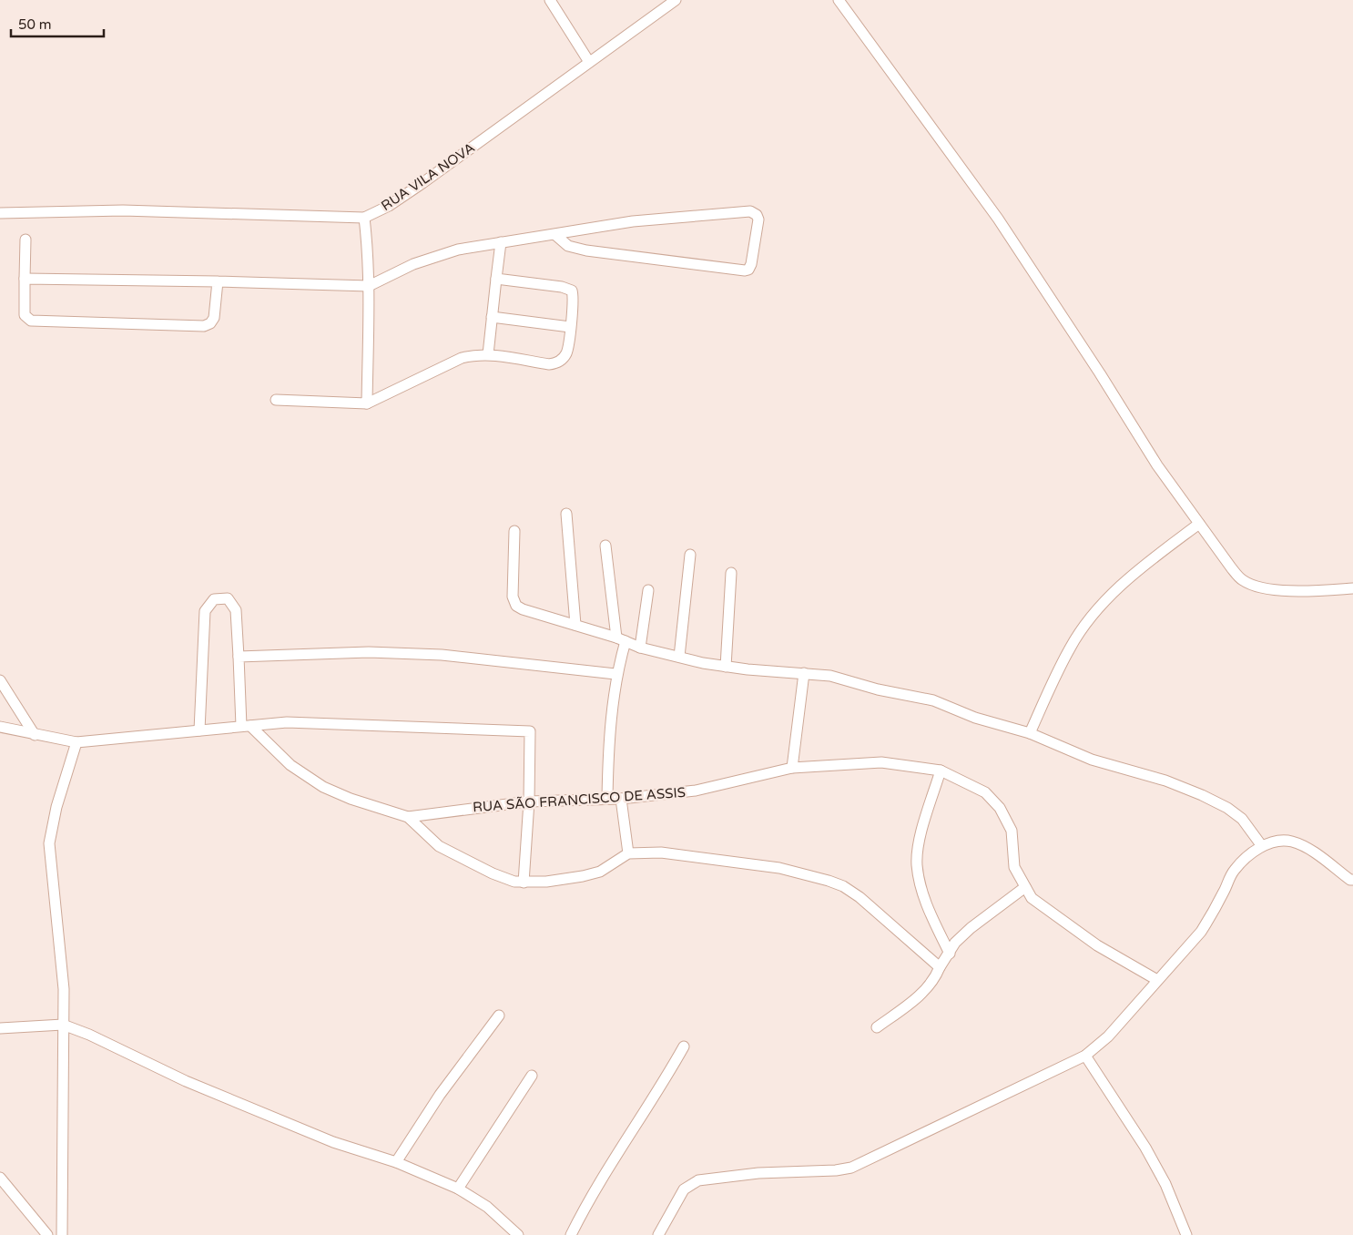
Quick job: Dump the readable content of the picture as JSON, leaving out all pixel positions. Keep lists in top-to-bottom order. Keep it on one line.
{"streets":{"street":["RUA VILA NOVA","RUA SÃO FRANCISCO DE ASSIS"]},"scale_bar":"50 m"}
